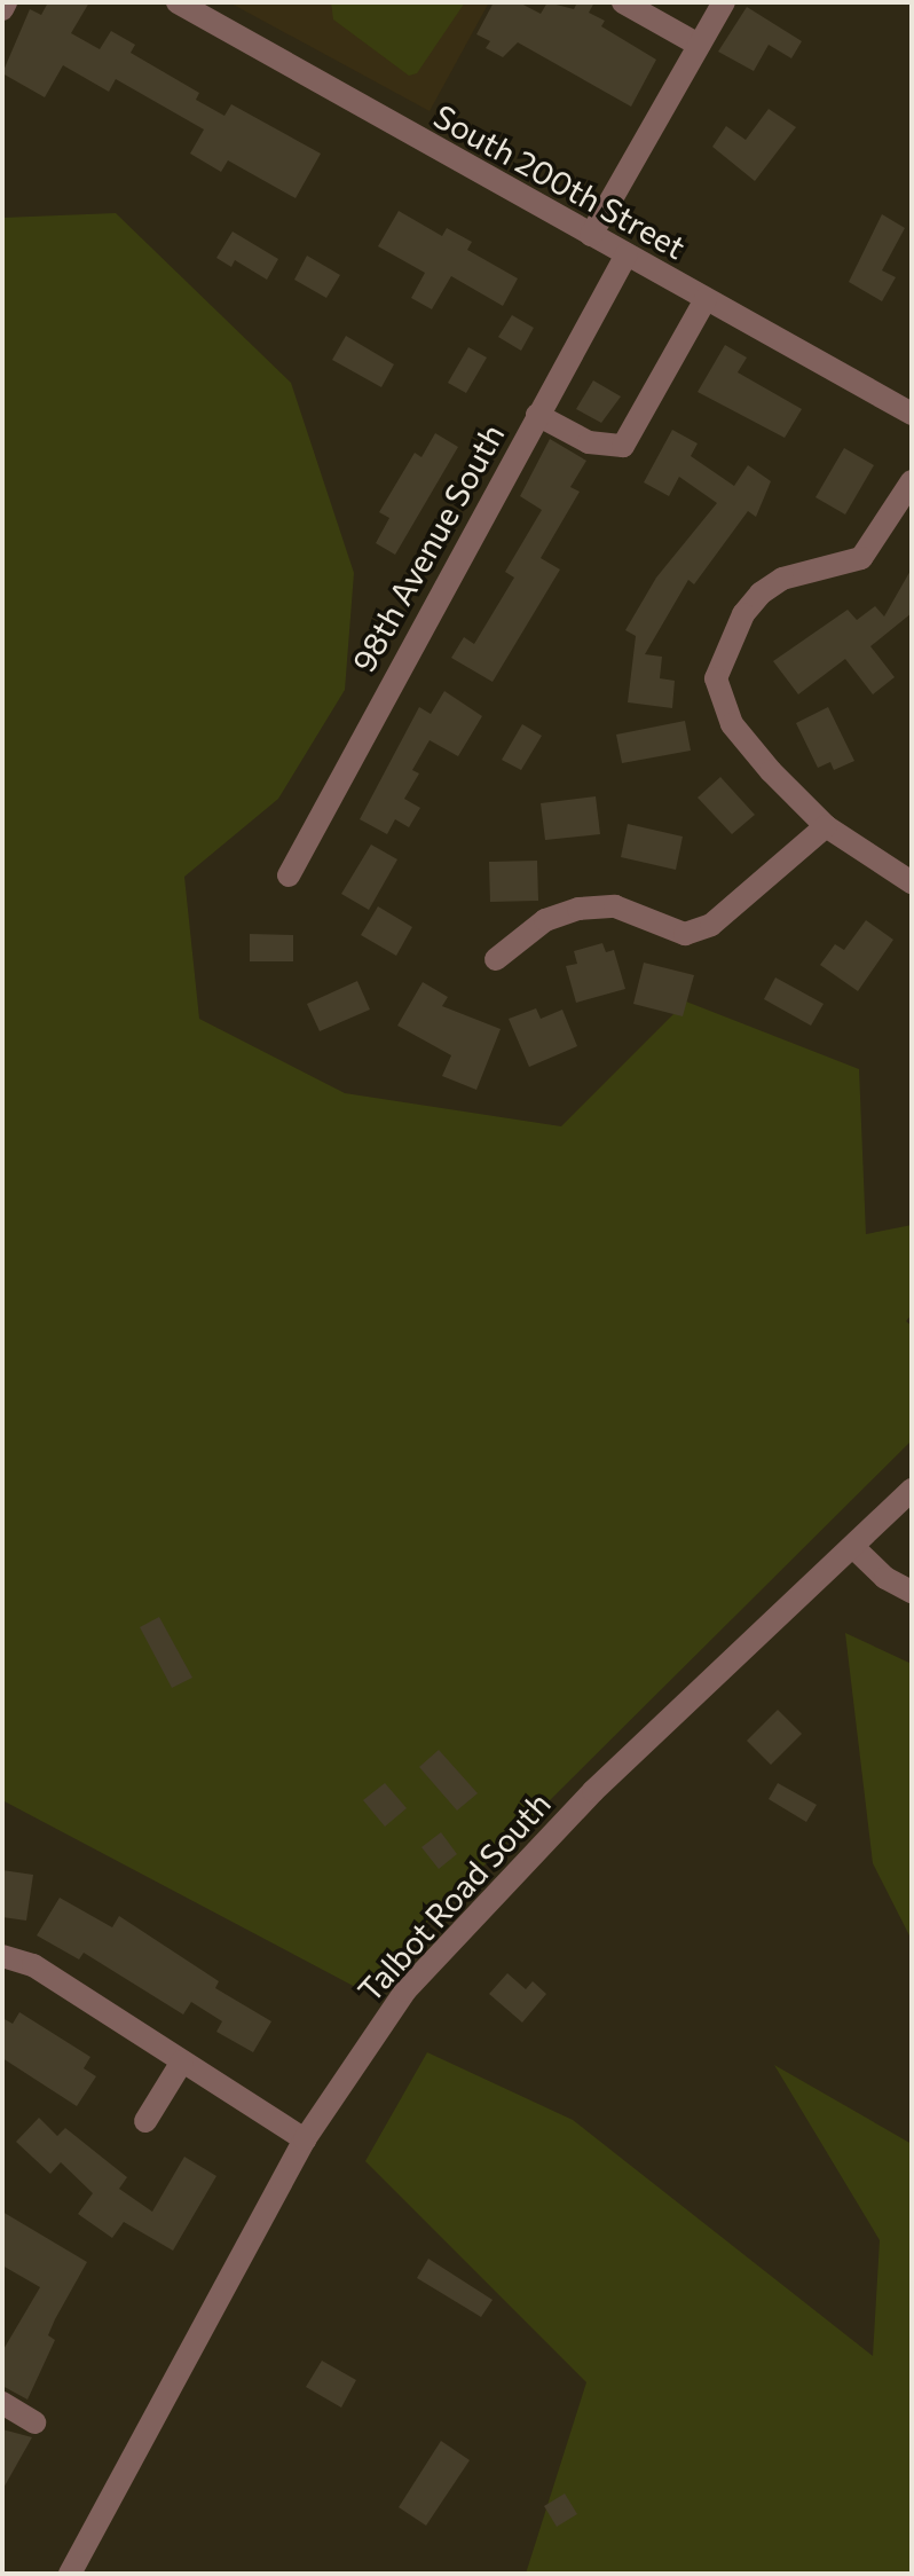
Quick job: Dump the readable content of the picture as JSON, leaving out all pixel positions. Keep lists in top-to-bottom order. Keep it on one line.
{"streets":{"street":["South 200th Street","98th Avenue South","Talbot Road South"]},"crossings":[["South 200th Street","98th Avenue South"]]}
